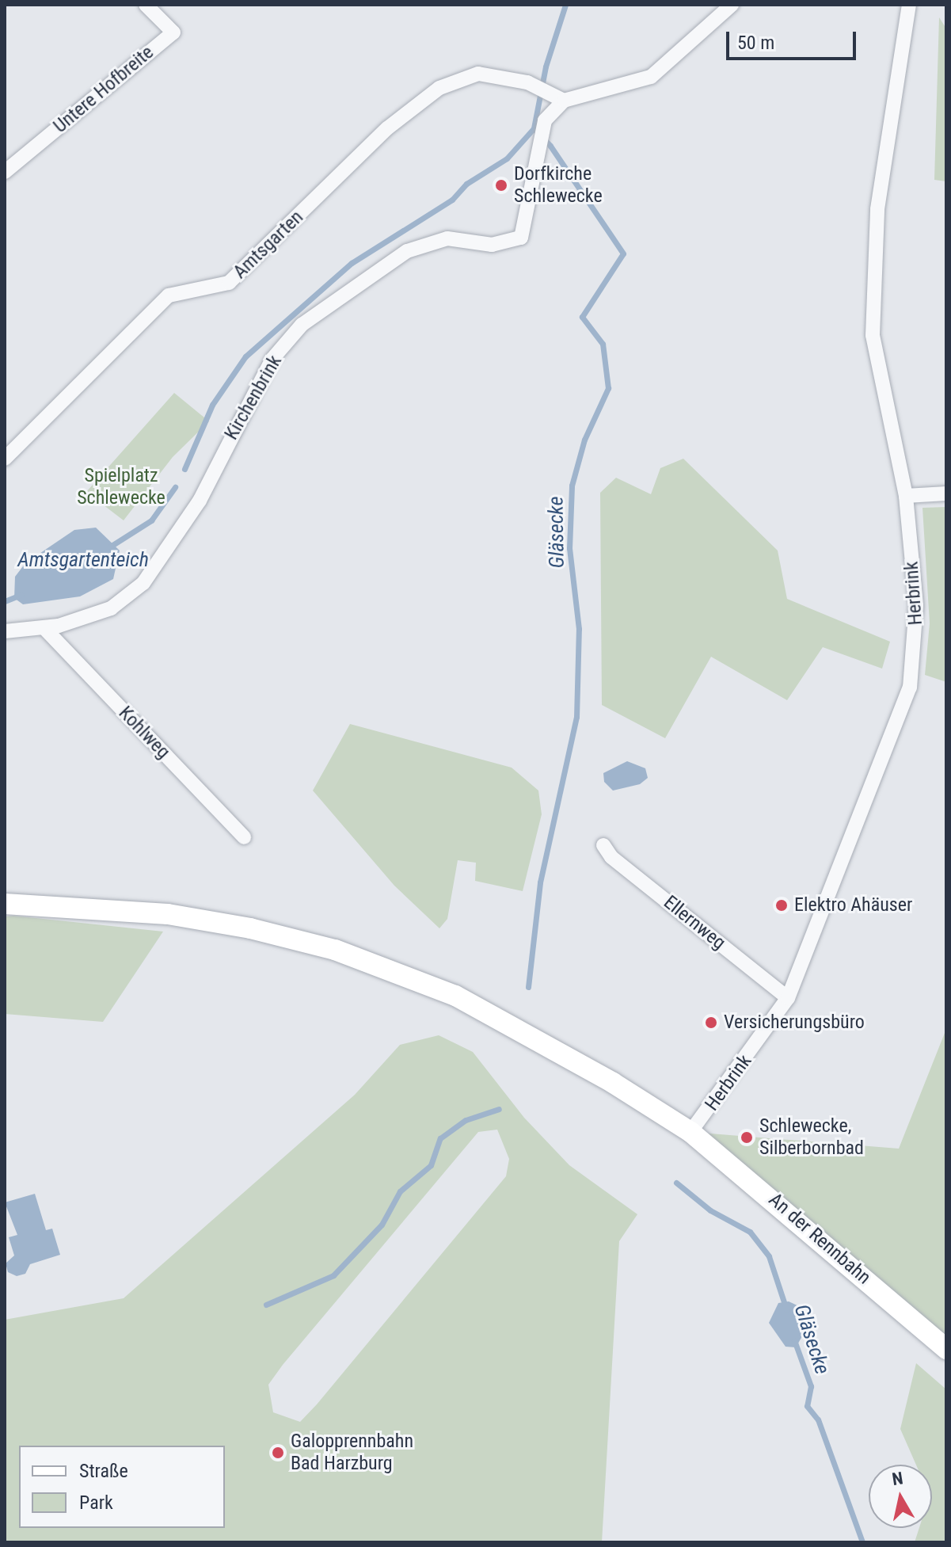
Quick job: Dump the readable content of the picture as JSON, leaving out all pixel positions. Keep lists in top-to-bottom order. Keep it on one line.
{"streets":{"main road":["An der Rennbahn"],"street":["Untere Hofbreite","Amtsgarten","Kirchenbrink","Herbrink","Kohlweg","Ellernweg"]},"crossings":[["Amtsgarten","Kirchenbrink"],["Kirchenbrink","Kohlweg"],["Herbrink","Ellernweg"],["Herbrink","An der Rennbahn"]],"water":["Gläsecke","Amtsgartenteich"],"parks":["Spielplatz Schlewecke"],"places":["Dorfkirche Schlewecke","Elektro Ahäuser","Versicherungsbüro","Schlewecke, Silberbornbad","Galopprennbahn Bad Harzburg"],"legend":["Straße","Park"],"scale_bar":"50 m","north":"top"}
